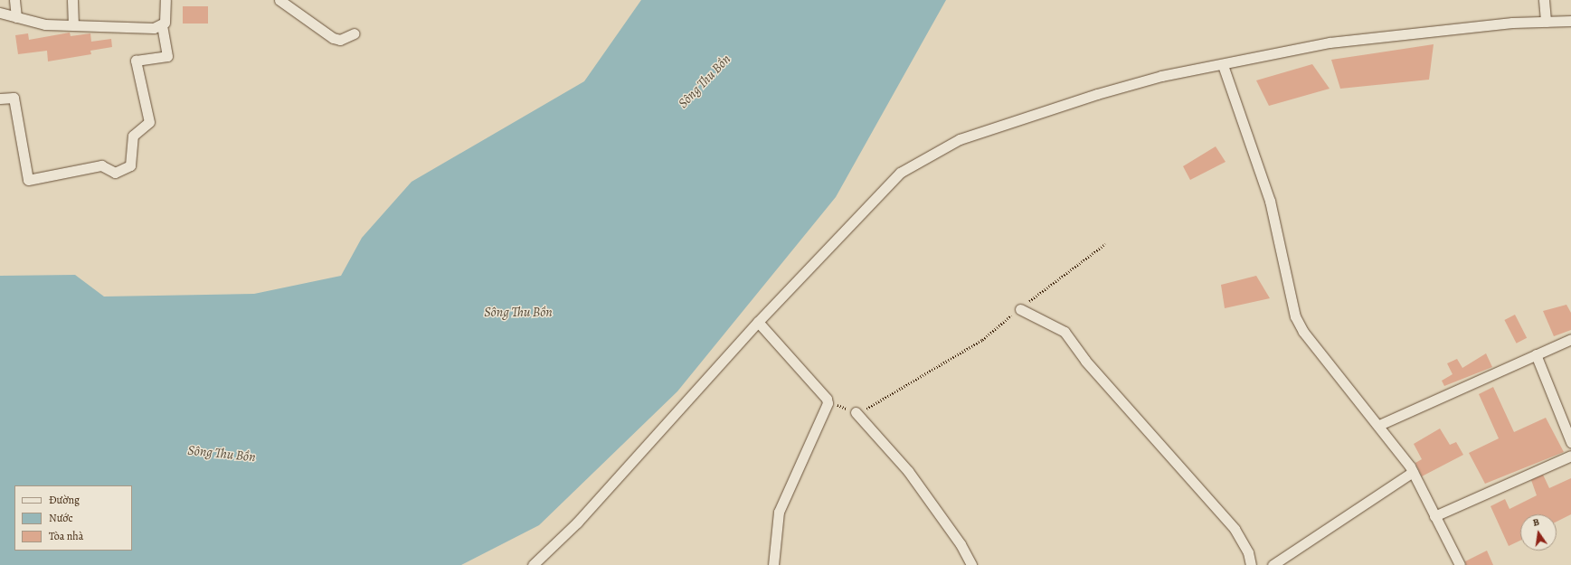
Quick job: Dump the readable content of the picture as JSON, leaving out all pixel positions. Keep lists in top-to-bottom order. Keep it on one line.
{"water":["Sông Thu Bồn"],"legend":["Đường","Nước","Tòa nhà"],"north":"top"}
